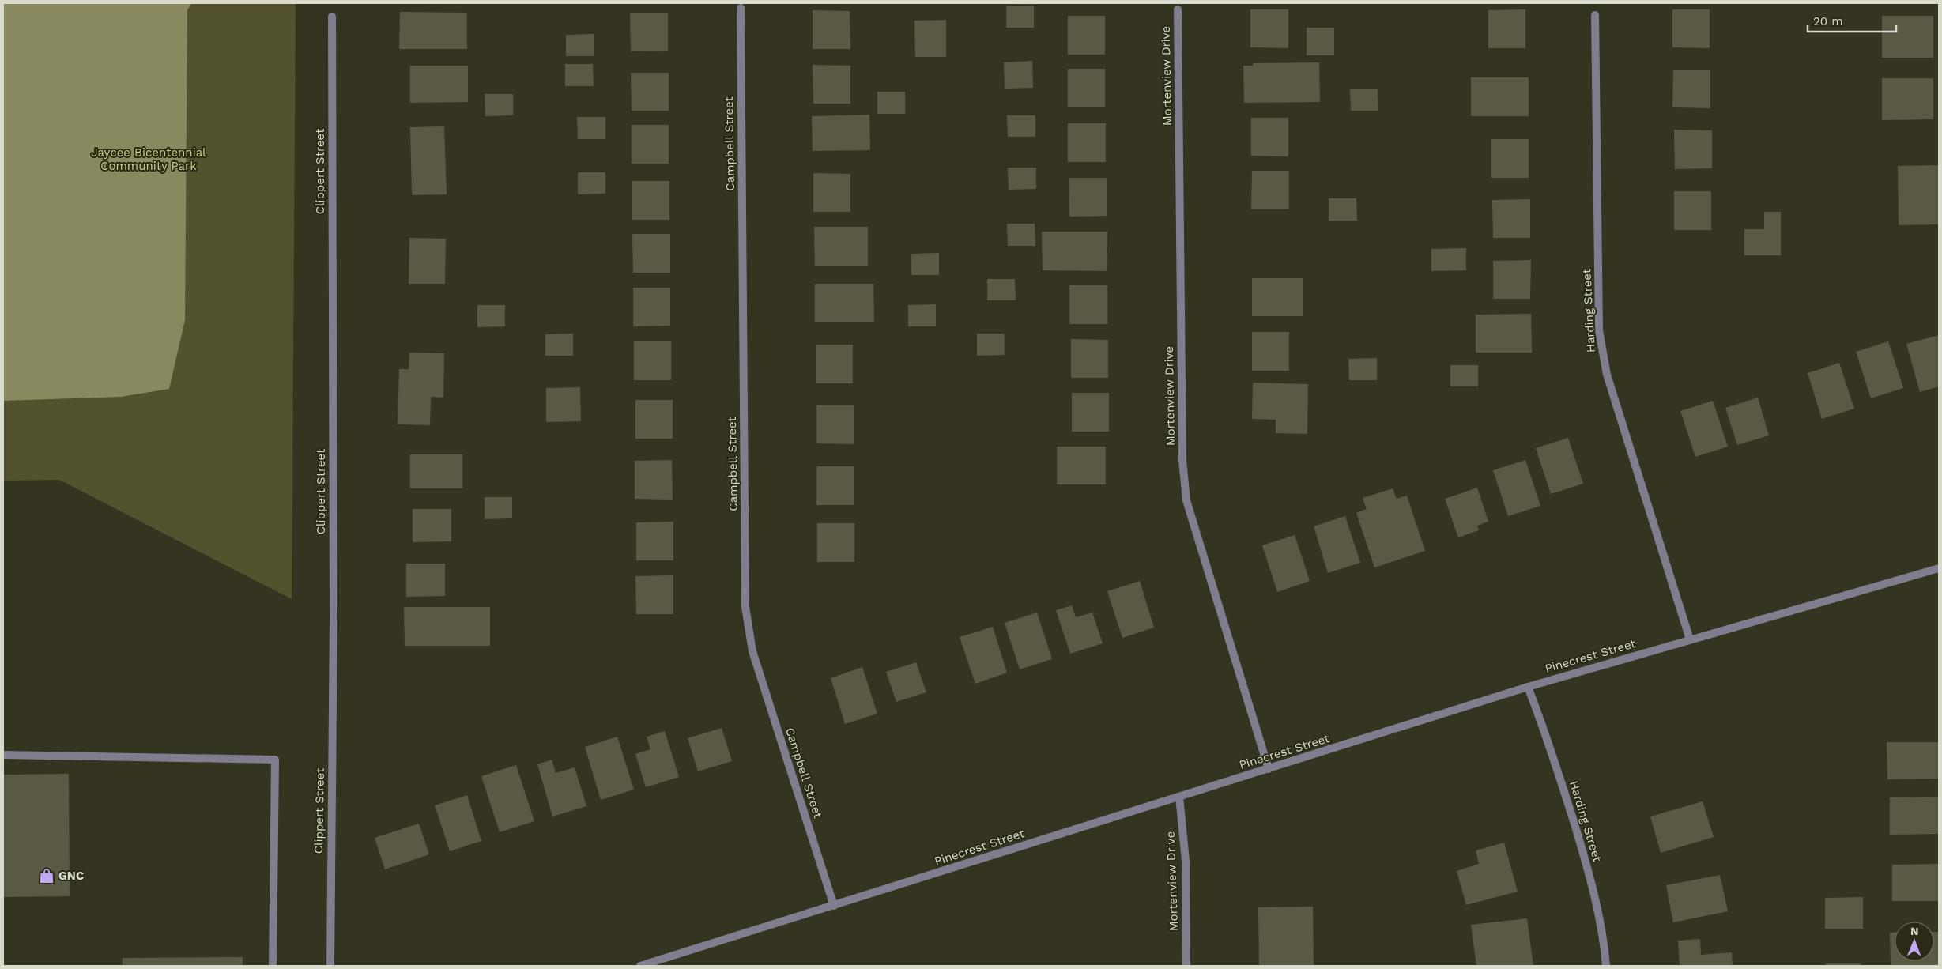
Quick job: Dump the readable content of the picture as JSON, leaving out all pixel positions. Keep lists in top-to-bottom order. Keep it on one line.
{"streets":{"street":["Mortenview Drive","Campbell Street","Clippert Street","Harding Street","Pinecrest Street"]},"crossings":[["Mortenview Drive","Pinecrest Street"],["Campbell Street","Pinecrest Street"],["Harding Street","Pinecrest Street"]],"parks":["Jaycee Bicentennial Community Park"],"places":{"shop":["GNC"]},"scale_bar":"20 m","north":"top"}
